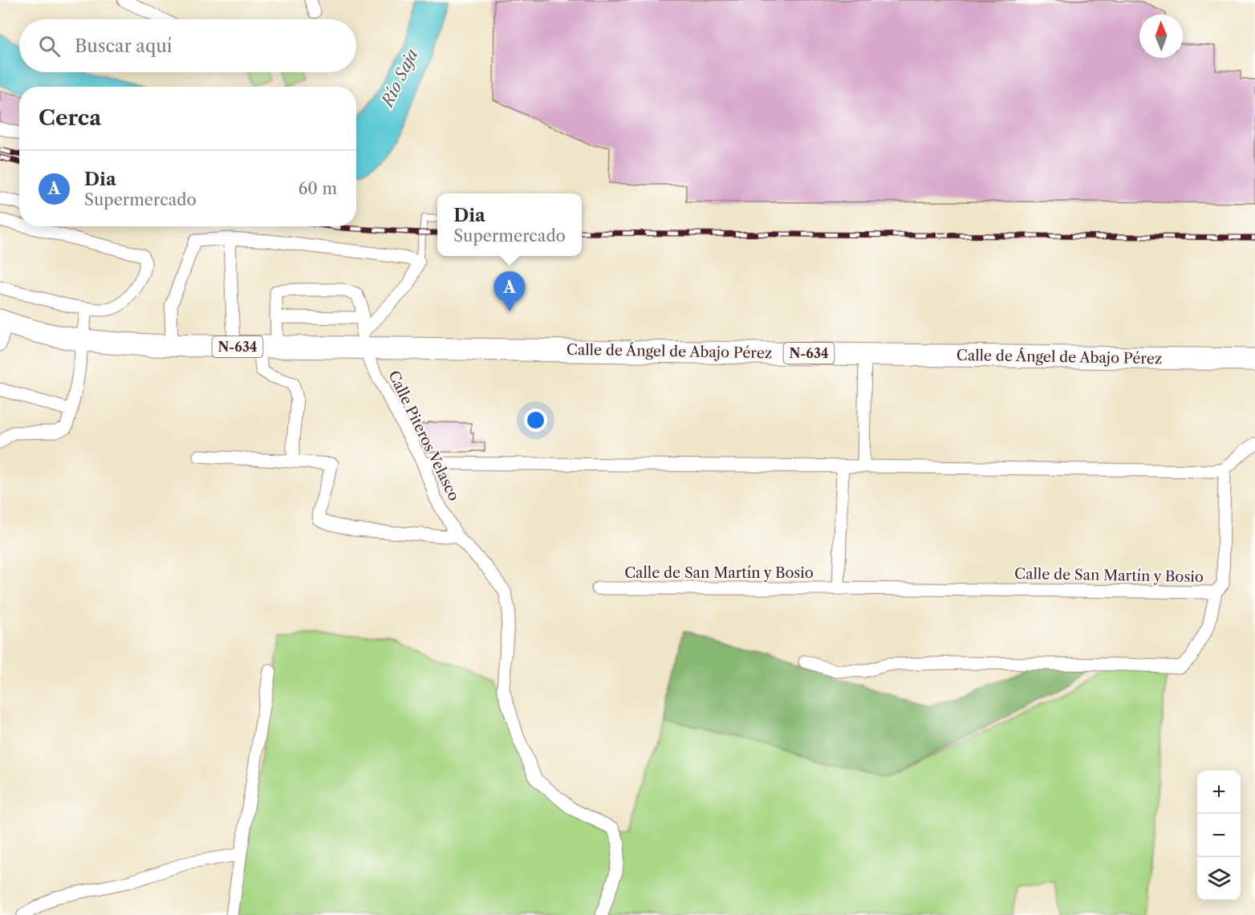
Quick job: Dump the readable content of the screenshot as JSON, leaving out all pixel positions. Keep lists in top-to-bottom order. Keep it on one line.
{"streets":{"highway":["N-634","Calle de Ángel de Abajo Pérez"],"street":["Calle Piteros Velasco","Calle de San Martín y Bosio"]},"crossings":[["N-634","Calle de Ángel de Abajo Pérez"],["Calle de Ángel de Abajo Pérez","Calle Piteros Velasco"]],"water":["Río Saja"],"north":"top","page":{"search":"Buscar aquí","heading":"Cerca","list":[{"mark":"A","name":"Dia","note":"Supermercado","value":"60 m"}],"popup":["Dia","Supermercado"],"pins":"A","map_buttons":["+","−"]}}
